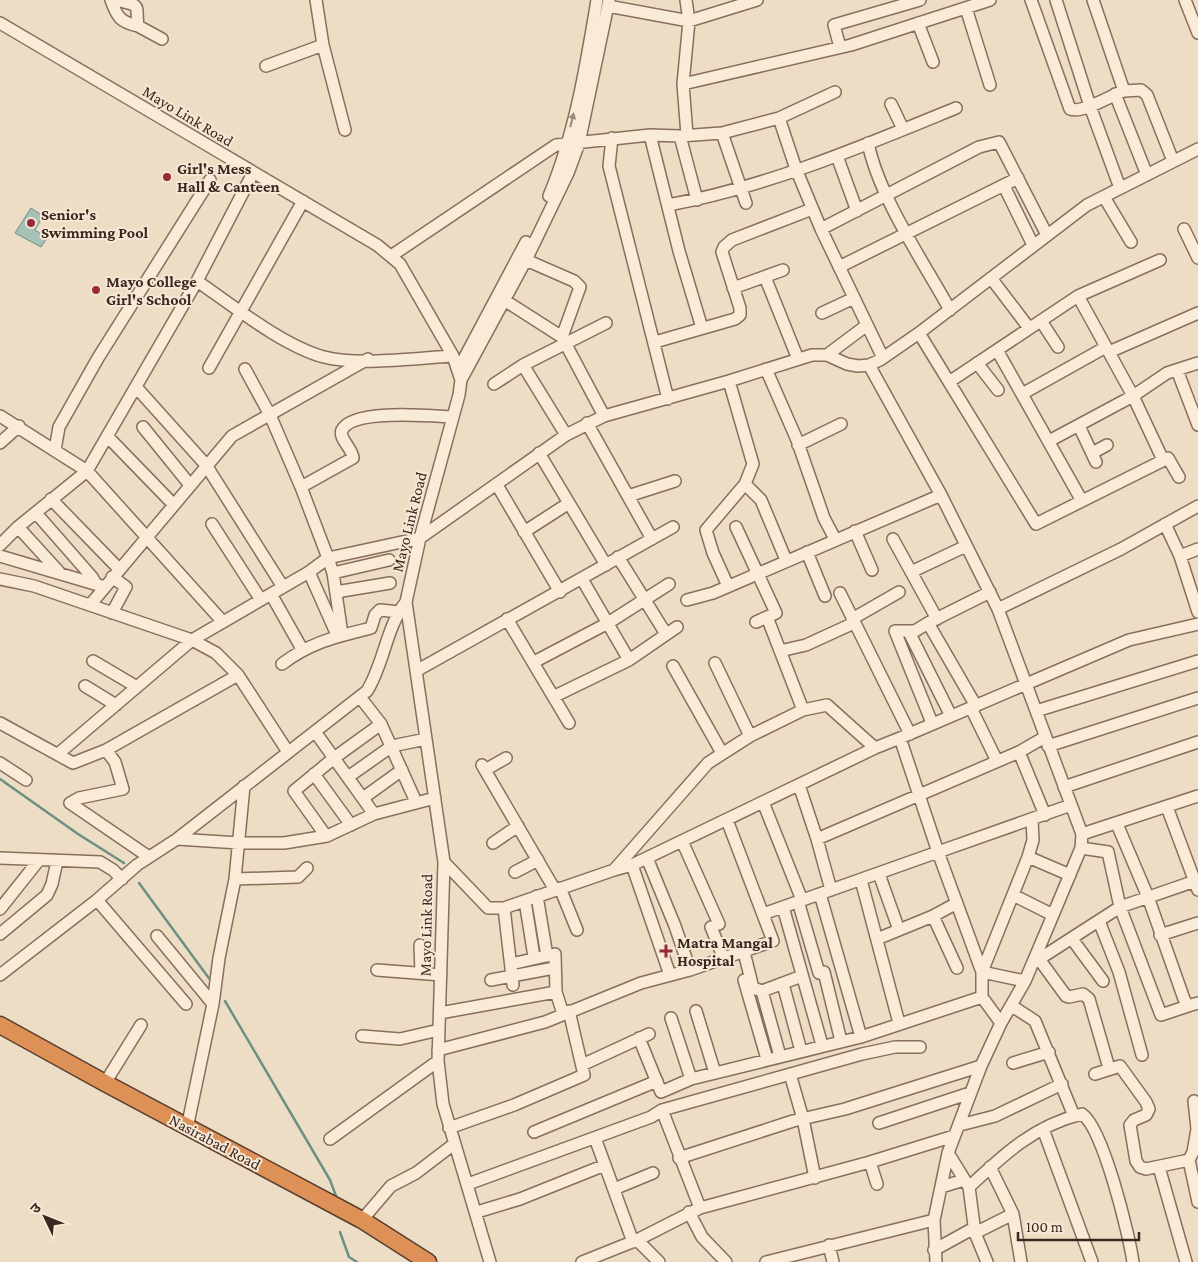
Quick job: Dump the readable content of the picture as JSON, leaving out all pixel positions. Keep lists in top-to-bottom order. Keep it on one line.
{"streets":{"highway":["Nasirabad Road"],"street":["Mayo Link Road"]},"places":{"other":["Girl's Mess Hall & Canteen","Senior's Swimming Pool","Mayo College Girl's School"],"health":["Matra Mangal Hospital"]},"scale_bar":"100 m","north":"top left"}
